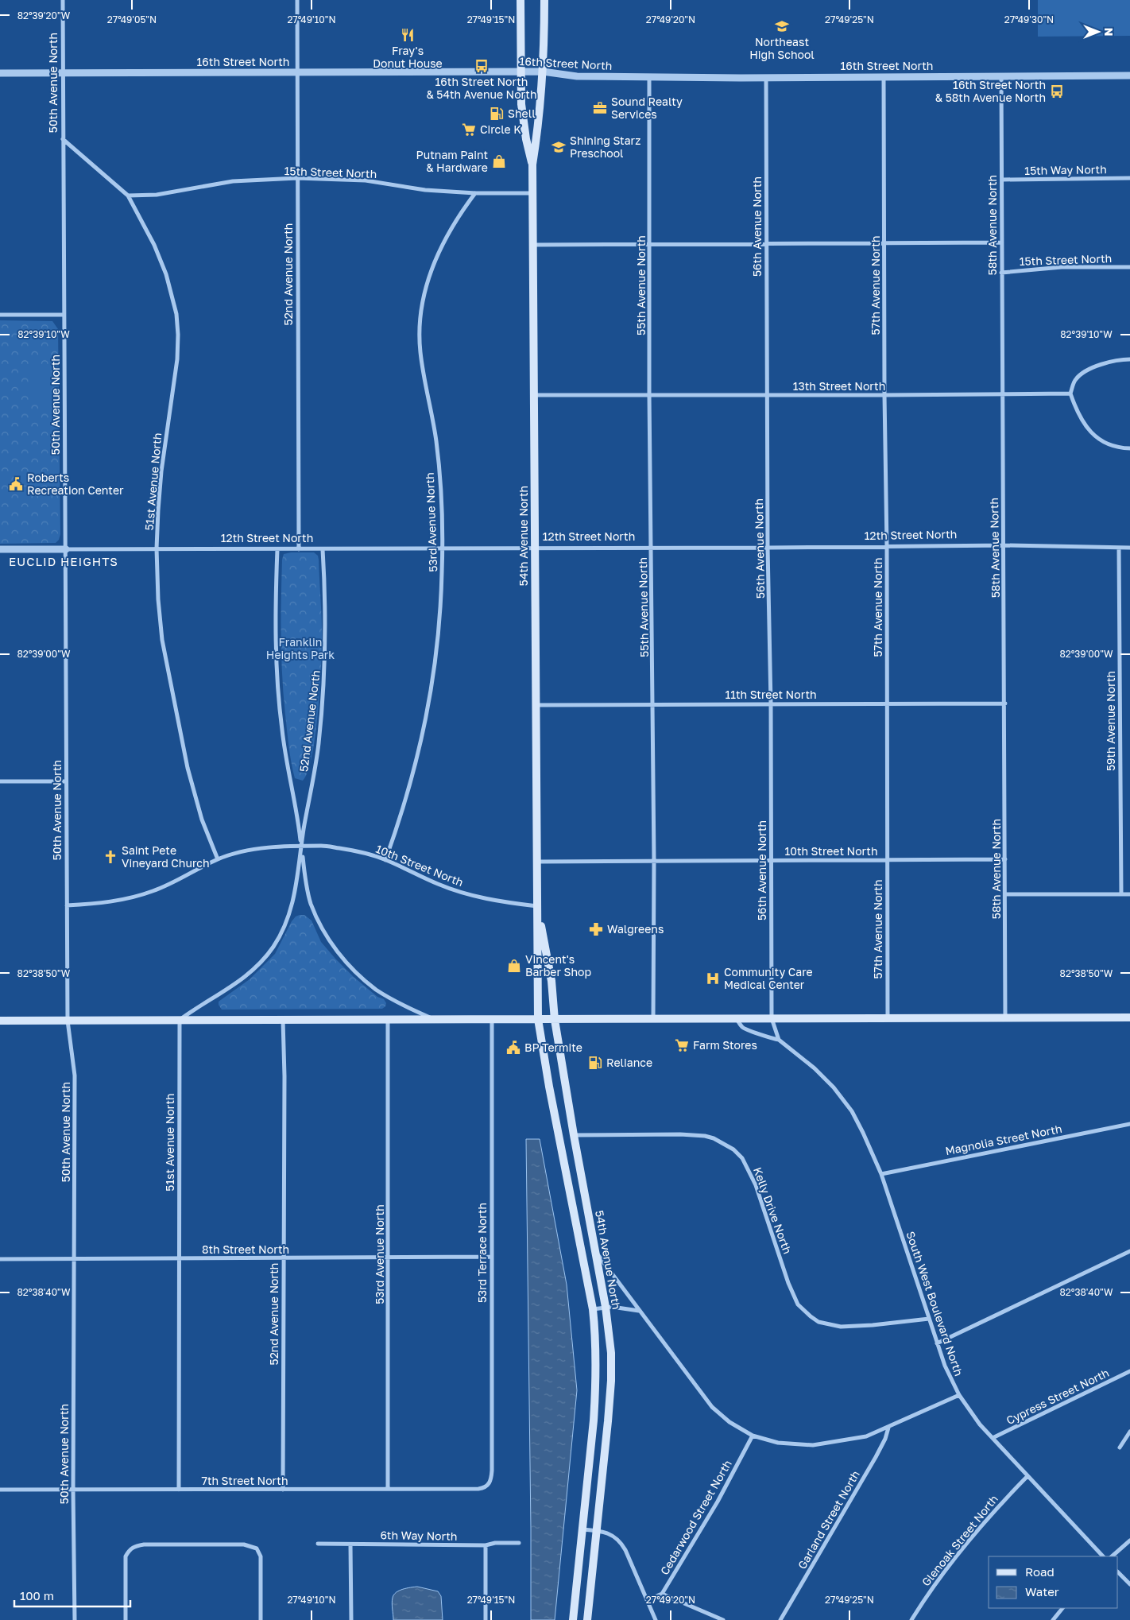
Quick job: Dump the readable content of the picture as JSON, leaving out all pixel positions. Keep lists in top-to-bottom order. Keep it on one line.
{"streets":{"main road":["54th Avenue North"],"street":["16th Street North","50th Avenue North","15th Way North","15th Street North","58th Avenue North","56th Avenue North","52nd Avenue North","55th Avenue North","57th Avenue North","13th Street North","51st Avenue North","53rd Avenue North","12th Street North","11th Street North","59th Avenue North","10th Street North","Magnolia Street North","Kelly Drive North","8th Street North","53rd Terrace North","South West Boulevard North","Cypress Street North","7th Street North","Cedarwood Street North","Garland Street North","6th Way North","Glenoak Street North"]},"crossings":[["16th Street North","50th Avenue North"],["16th Street North","58th Avenue North"],["16th Street North","56th Avenue North"],["16th Street North","52nd Avenue North"],["16th Street North","55th Avenue North"],["16th Street North","57th Avenue North"],["16th Street North","54th Avenue North"],["50th Avenue North","51st Avenue North"],["50th Avenue North","12th Street North"],["50th Avenue North","10th Street North"],["50th Avenue North","8th Street North"],["50th Avenue North","7th Street North"],["15th Way North","58th Avenue North"],["15th Street North","58th Avenue North"],["15th Street North","52nd Avenue North"],["15th Street North","51st Avenue North"],["15th Street North","53rd Avenue North"],["15th Street North","54th Avenue North"],["58th Avenue North","13th Street North"],["58th Avenue North","12th Street North"],["58th Avenue North","11th Street North"],["58th Avenue North","10th Street North"],["56th Avenue North","13th Street North"],["56th Avenue North","12th Street North"],["56th Avenue North","11th Street North"],["56th Avenue North","10th Street North"],["52nd Avenue North","12th Street North"],["52nd Avenue North","10th Street North"],["52nd Avenue North","8th Street North"],["52nd Avenue North","7th Street North"],["55th Avenue North","13th Street North"],["55th Avenue North","12th Street North"],["55th Avenue North","11th Street North"],["55th Avenue North","10th Street North"],["57th Avenue North","13th Street North"],["57th Avenue North","12th Street North"],["57th Avenue North","11th Street North"],["57th Avenue North","10th Street North"],["13th Street North","54th Avenue North"],["51st Avenue North","12th Street North"],["51st Avenue North","10th Street North"],["51st Avenue North","8th Street North"],["51st Avenue North","7th Street North"],["53rd Avenue North","12th Street North"],["53rd Avenue North","10th Street North"],["53rd Avenue North","8th Street North"],["53rd Avenue North","7th Street North"],["12th Street North","54th Avenue North"],["12th Street North","59th Avenue North"],["54th Avenue North","11th Street North"],["54th Avenue North","10th Street North"],["54th Avenue North","Kelly Drive North"],["Magnolia Street North","South West Boulevard North"],["Kelly Drive North","South West Boulevard North"],["8th Street North","53rd Terrace North"],["53rd Terrace North","7th Street North"],["South West Boulevard North","Cypress Street North"],["South West Boulevard North","Glenoak Street North"]],"districts":["EUCLID HEIGHTS"],"parks":["Franklin Heights Park"],"places":{"school or university":["Northeast High School","Shining Starz Preschool"],"restaurant":["Fray's Donut House"],"bus stop":["16th Street North & 54th Avenue North","16th Street North & 58th Avenue North"],"office":["Sound Realty Services"],"fuel station":["Shell","Reliance"],"supermarket":["Circle K","Farm Stores"],"shop":["Putnam Paint & Hardware","Vincent's Barber Shop"],"public building":["Roberts Recreation Center","BP Termite"],"church":["Saint Pete Vineyard Church"],"pharmacy":["Walgreens"],"hospital":["Community Care Medical Center"]},"legend":["Road","Water"],"scale_bar":"100 m","north":"right","coordinates":["82°39'20\"W","27°49'05\"N","27°49'10\"N","27°49'15\"N","27°49'20\"N","27°49'25\"N","27°49'30\"N","82°39'10\"W","82°39'00\"W","82°38'50\"W","82°38'40\"W"]}
